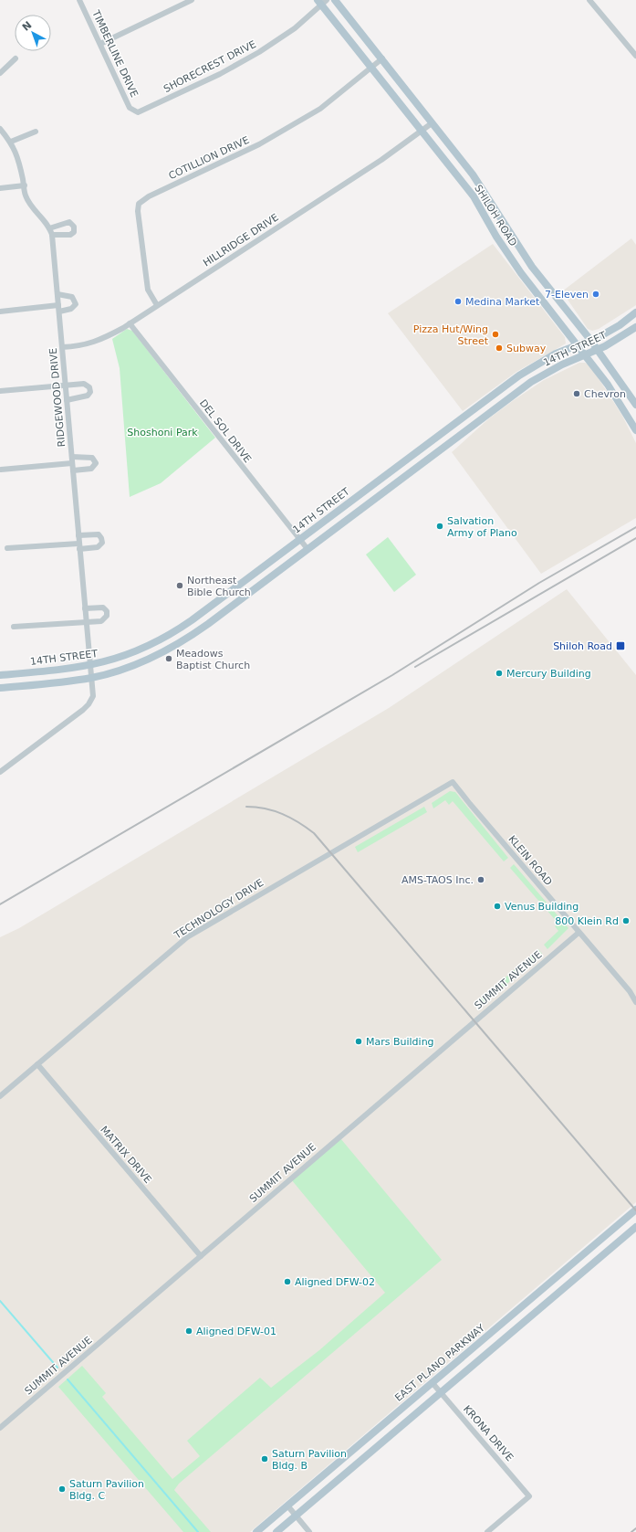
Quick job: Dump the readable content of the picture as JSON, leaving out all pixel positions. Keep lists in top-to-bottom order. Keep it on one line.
{"streets":{"main road":["SHILOH ROAD","14TH STREET","EAST PLANO PARKWAY"],"street":["TIMBERLINE DRIVE","SHORECREST DRIVE","COTILLION DRIVE","HILLRIDGE DRIVE","RIDGEWOOD DRIVE","DEL SOL DRIVE","KLEIN ROAD","TECHNOLOGY DRIVE","SUMMIT AVENUE","MATRIX DRIVE","KRONA DRIVE"]},"crossings":[["TIMBERLINE DRIVE","SHORECREST DRIVE"],["SHORECREST DRIVE","SHILOH ROAD"],["COTILLION DRIVE","SHILOH ROAD"],["COTILLION DRIVE","HILLRIDGE DRIVE"],["SHILOH ROAD","HILLRIDGE DRIVE"],["SHILOH ROAD","14TH STREET"],["HILLRIDGE DRIVE","RIDGEWOOD DRIVE"],["HILLRIDGE DRIVE","DEL SOL DRIVE"],["14TH STREET","RIDGEWOOD DRIVE"],["14TH STREET","DEL SOL DRIVE"],["KLEIN ROAD","TECHNOLOGY DRIVE"],["KLEIN ROAD","SUMMIT AVENUE"],["TECHNOLOGY DRIVE","MATRIX DRIVE"],["SUMMIT AVENUE","MATRIX DRIVE"],["EAST PLANO PARKWAY","KRONA DRIVE"]],"parks":["Shoshoni Park"],"places":{"other":["7-Eleven","Medina Market","Pizza Hut/Wing Street","Subway","Chevron","Salvation Army of Plano","Northeast Bible Church","Meadows Baptist Church","Mercury Building","AMS-TAOS Inc.","Venus Building","800 Klein Rd","Mars Building","Aligned DFW-02","Aligned DFW-01","Saturn Pavilion Bldg. B","Saturn Pavilion Bldg. C"],"transit":["Shiloh Road"]},"north":"top left"}
